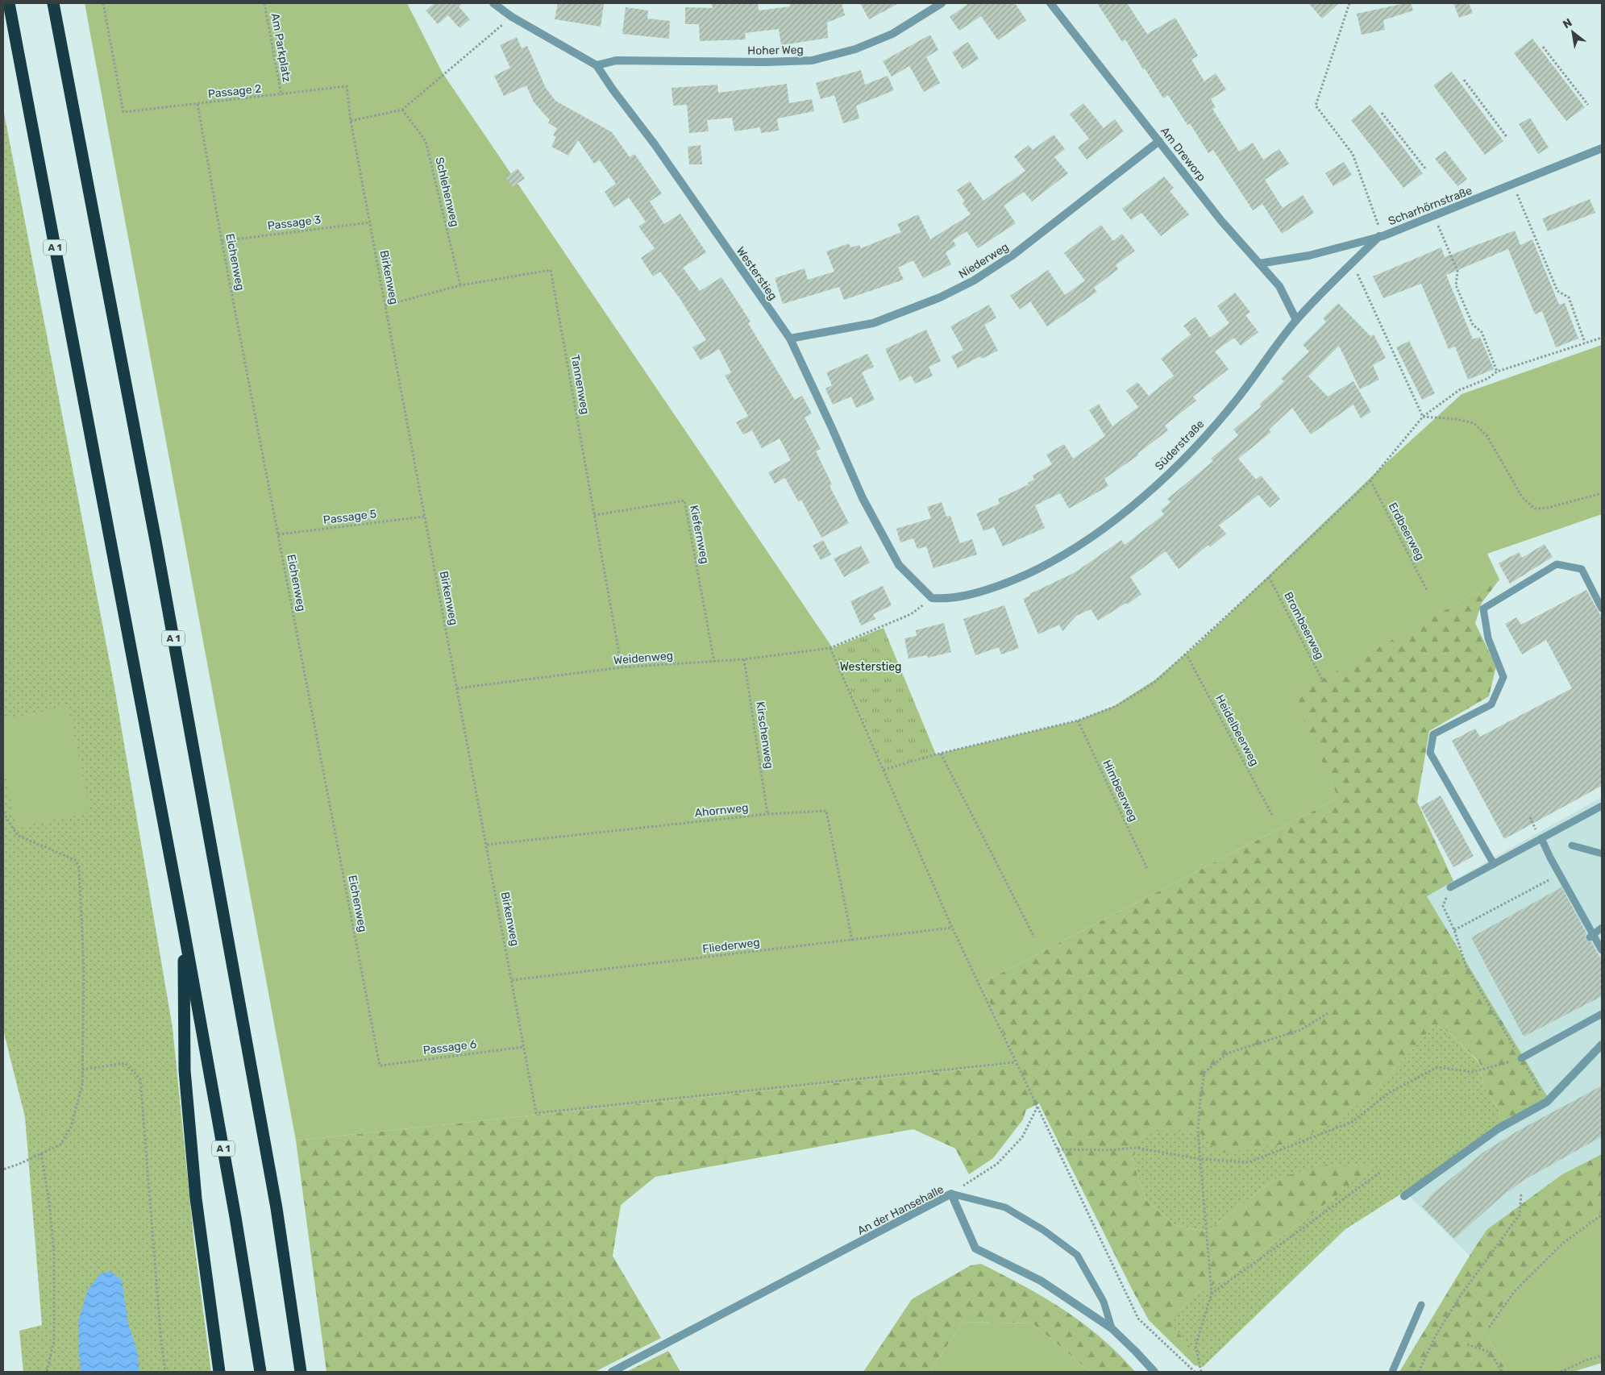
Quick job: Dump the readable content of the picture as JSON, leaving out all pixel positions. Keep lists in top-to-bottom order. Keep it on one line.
{"streets":{"highway":["A 1"],"street":["Hoher Weg","Am Dreworp","Scharhörnstraße","Niederweg","Westerstieg","Süderstraße","An der Hansehalle"],"path":["Am Parkplatz","Passage 2","Schlehenweg","Passage 3","Eichenweg","Birkenweg","Tannenweg","Passage 5","Erdbeerweg","Kiefernweg","Brombeerweg","Weidenweg","Heidelbeerweg","Kirschenweg","Himbeerweg","Ahornweg","Fliederweg","Passage 6"]},"crossings":[["Am Parkplatz","Passage 2"],["Hoher Weg","Westerstieg"],["Passage 2","Eichenweg"],["Passage 2","Birkenweg"],["Am Dreworp","Scharhörnstraße"],["Am Dreworp","Niederweg"],["Am Dreworp","Süderstraße"],["Schlehenweg","Tannenweg"],["Scharhörnstraße","Süderstraße"],["Passage 3","Eichenweg"],["Passage 3","Birkenweg"],["Niederweg","Westerstieg"],["Eichenweg","Passage 5"],["Eichenweg","Passage 6"],["Westerstieg","Süderstraße"],["Westerstieg","Weidenweg"],["Birkenweg","Tannenweg"],["Birkenweg","Passage 5"],["Birkenweg","Weidenweg"],["Birkenweg","Ahornweg"],["Birkenweg","Fliederweg"],["Birkenweg","Passage 6"],["Tannenweg","Kiefernweg"],["Tannenweg","Weidenweg"],["Süderstraße","Weidenweg"],["Kiefernweg","Weidenweg"],["Weidenweg","Kirschenweg"],["Kirschenweg","Ahornweg"],["Ahornweg","Fliederweg"]],"parks":["Westerstieg"],"north":"top left"}
